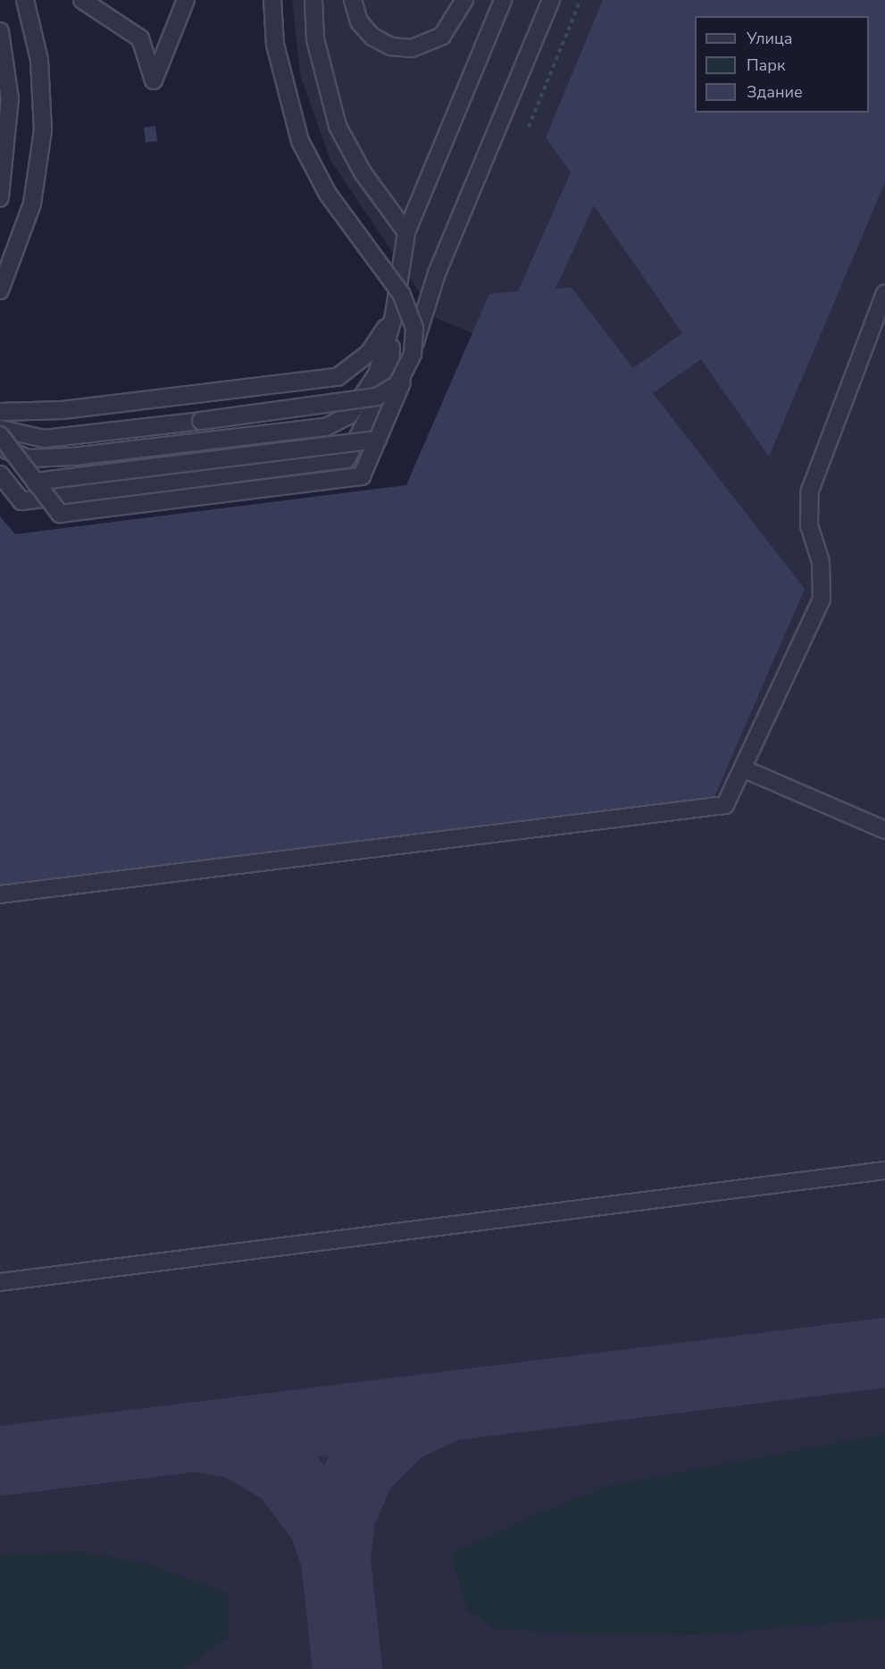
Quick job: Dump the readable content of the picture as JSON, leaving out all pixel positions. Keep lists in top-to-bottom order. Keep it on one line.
{"legend":["Улица","Парк","Здание"]}
